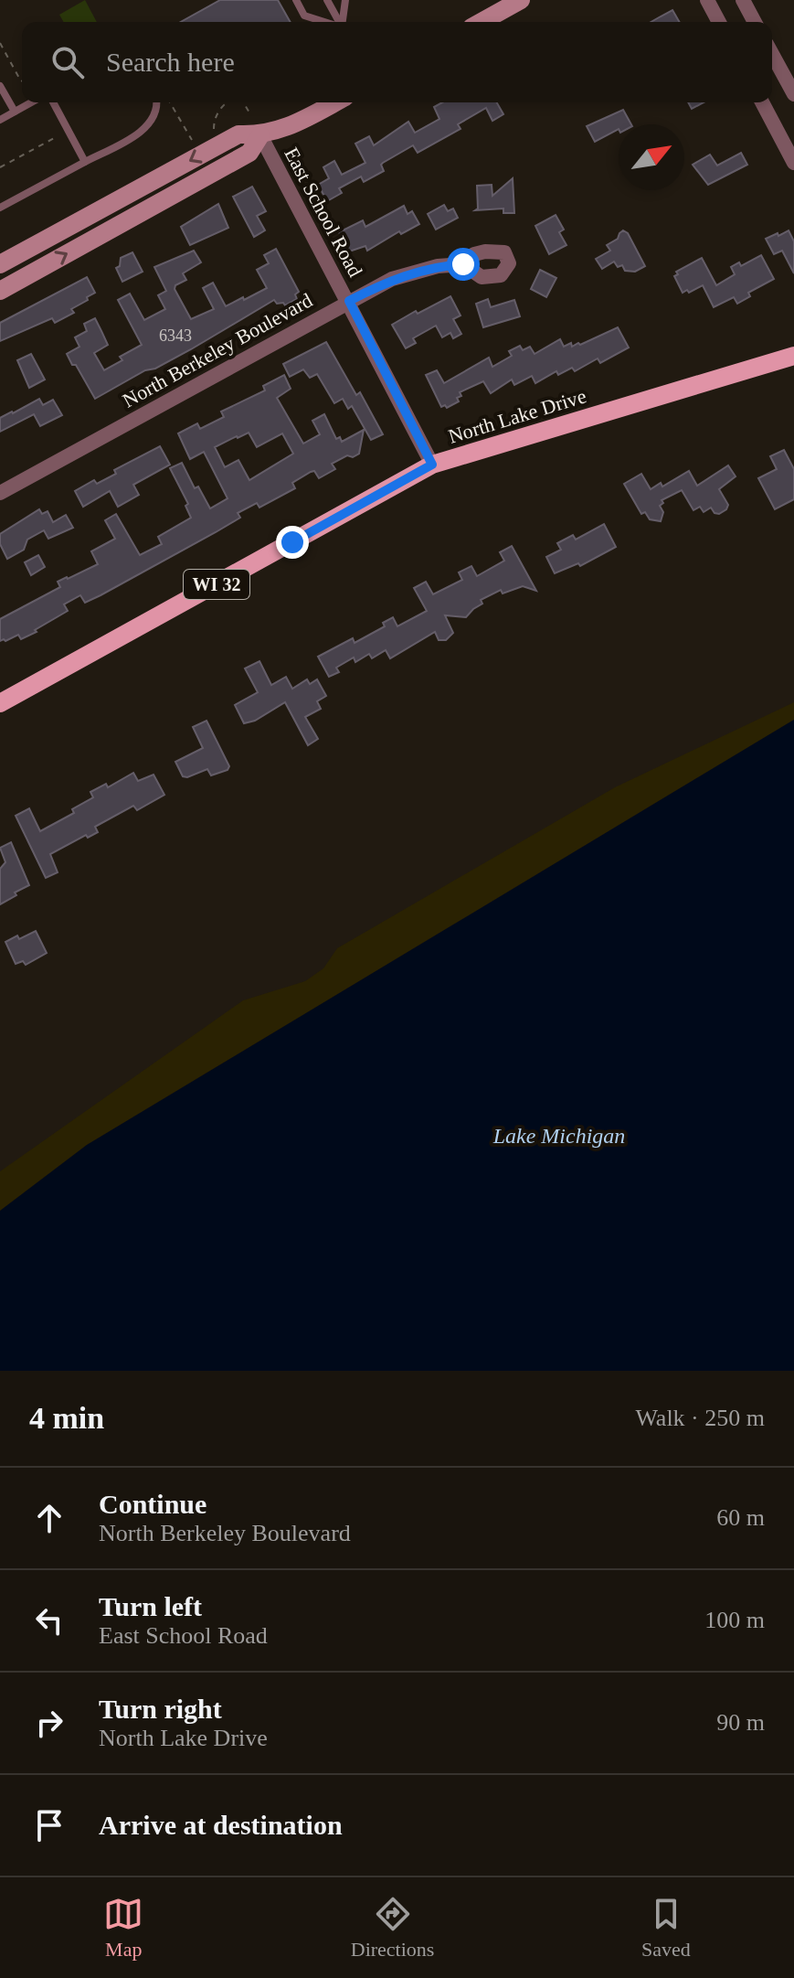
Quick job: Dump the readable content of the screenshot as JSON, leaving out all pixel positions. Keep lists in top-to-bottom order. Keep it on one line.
{"streets":{"main road":["North Lake Drive","WI 32"],"street":["East School Road","North Berkeley Boulevard"]},"crossings":[["East School Road","North Berkeley Boulevard"],["East School Road","North Lake Drive"]],"water":["Lake Michigan"],"house_numbers":["6343"],"north":"top right","page":{"search":"Search here","heading":["4 min","Walk · 250 m"],"list":[["Continue","North Berkeley Boulevard","60 m"],["Turn left","East School Road","100 m"],["Turn right","North Lake Drive","90 m"],"Arrive at destination"],"nav":["Map","Directions","Saved"]}}
